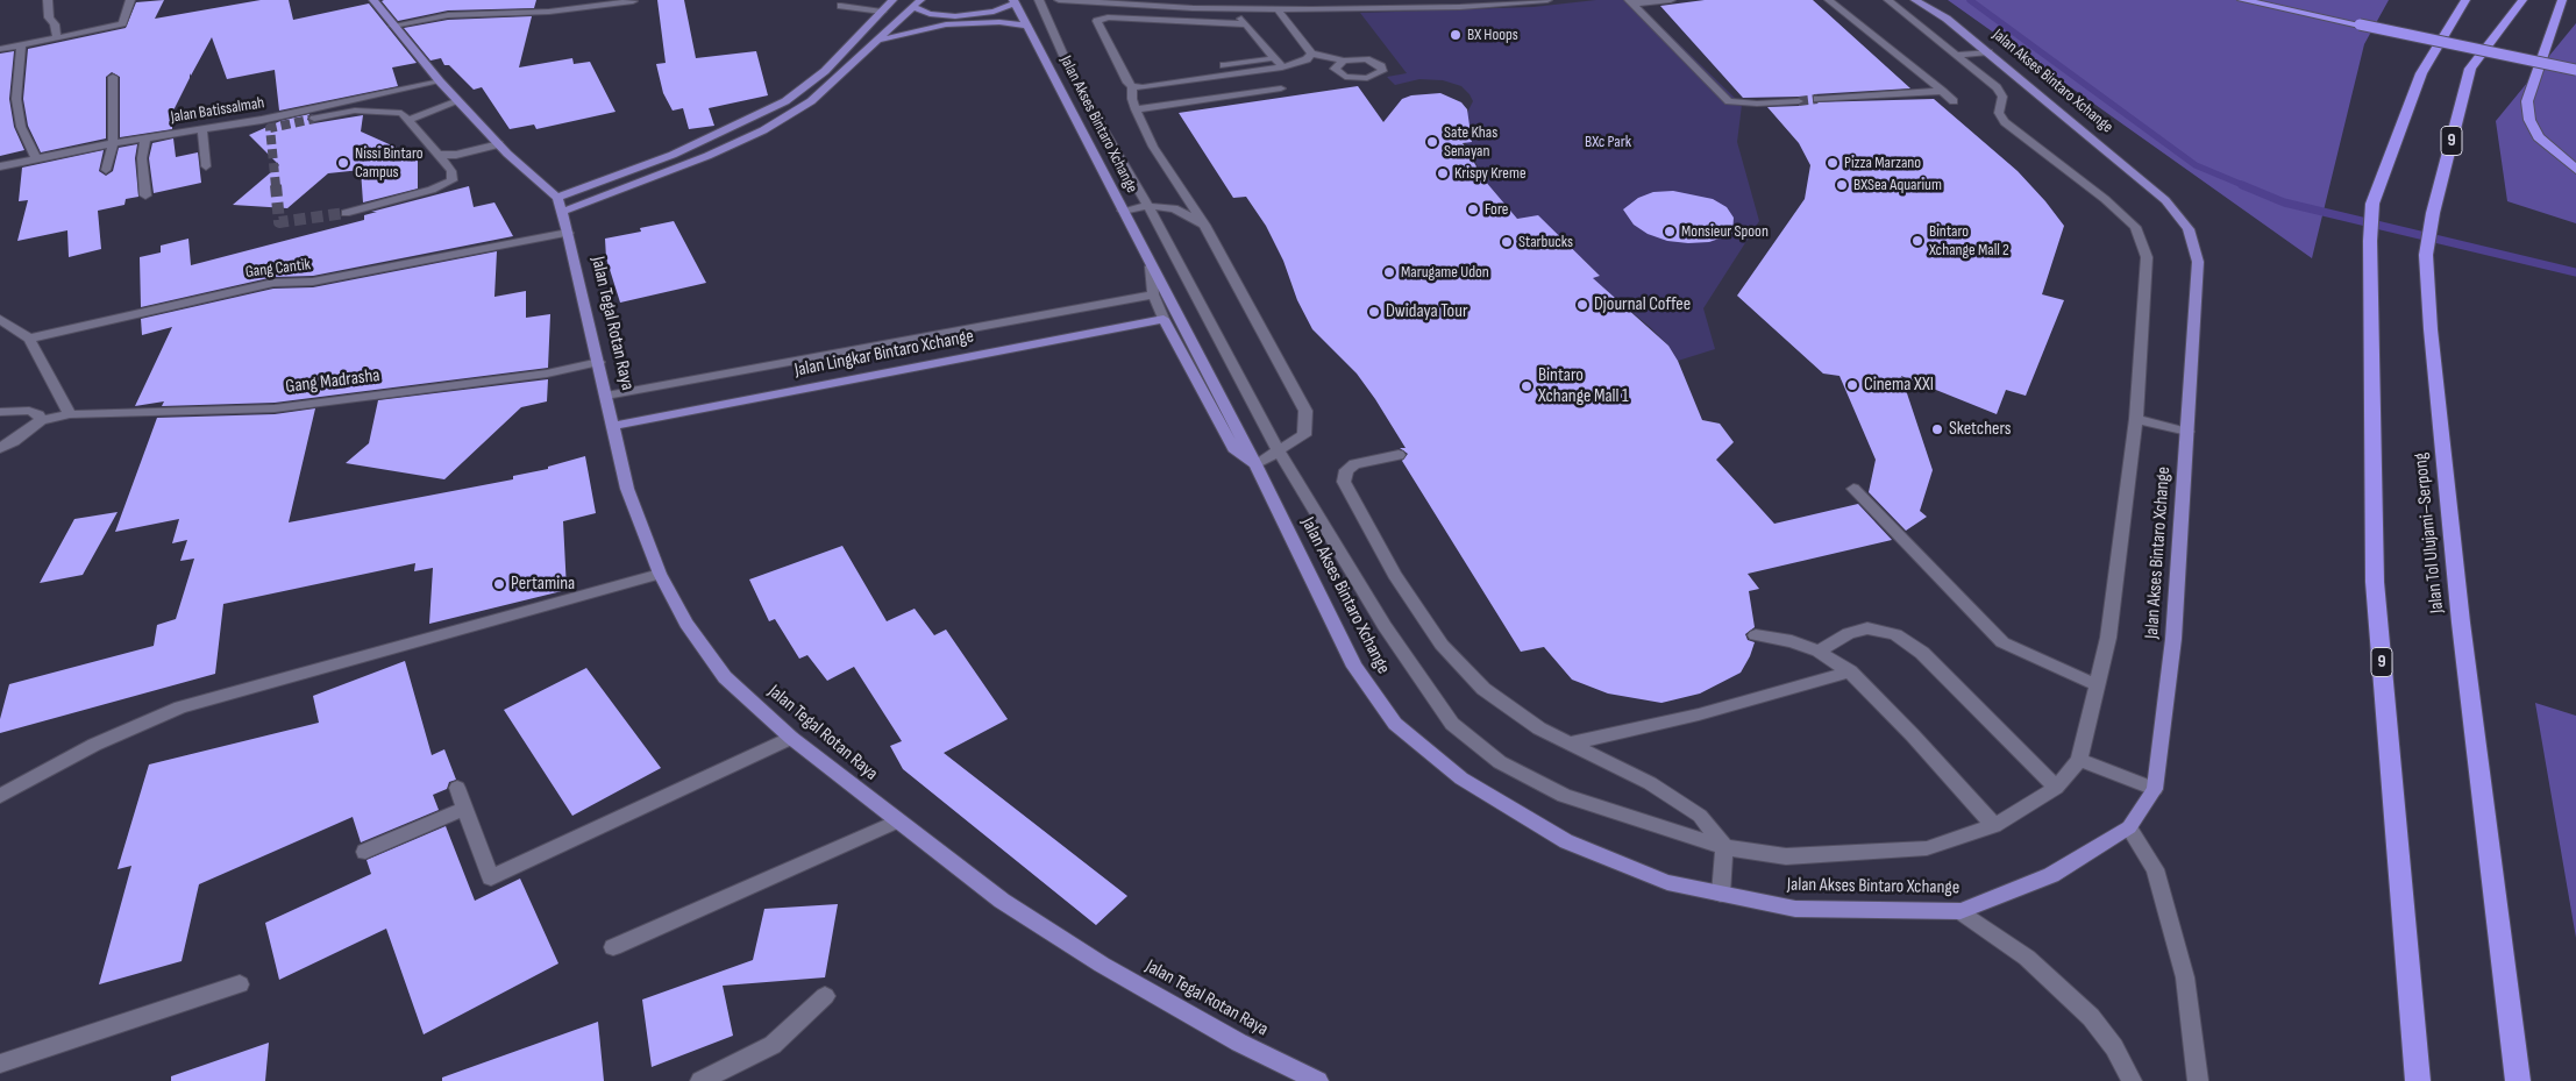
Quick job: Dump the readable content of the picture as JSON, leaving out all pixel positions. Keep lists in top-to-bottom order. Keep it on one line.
{"streets":{"highway":["9","Jalan Tol Ulujami–Serpong"],"main road":["Jalan Akses Bintaro Xchange","Jalan Tegal Rotan Raya","Jalan Lingkar Bintaro Xchange"],"street":["Jalan Batissalmah","Gang Cantik","Gang Madrasha"]},"crossings":[["Jalan Akses Bintaro Xchange","Jalan Lingkar Bintaro Xchange"],["Jalan Batissalmah","Jalan Tegal Rotan Raya"],["Gang Cantik","Jalan Tegal Rotan Raya"],["Jalan Tegal Rotan Raya","Jalan Lingkar Bintaro Xchange"],["Jalan Tegal Rotan Raya","Gang Madrasha"]],"parks":["BXc Park"],"places":["BX Hoops","Sate Khas Senayan","Nissi Bintaro Campus","Pizza Marzano","Krispy Kreme","BXSea Aquarium","Fore","Monsieur Spoon","Bintaro Xchange Mall 2","Starbucks","Marugame Udon","Djournal Coffee","Dwidaya Tour","Cinema XXI","Bintaro Xchange Mall 1","Sketchers","Pertamina"]}
